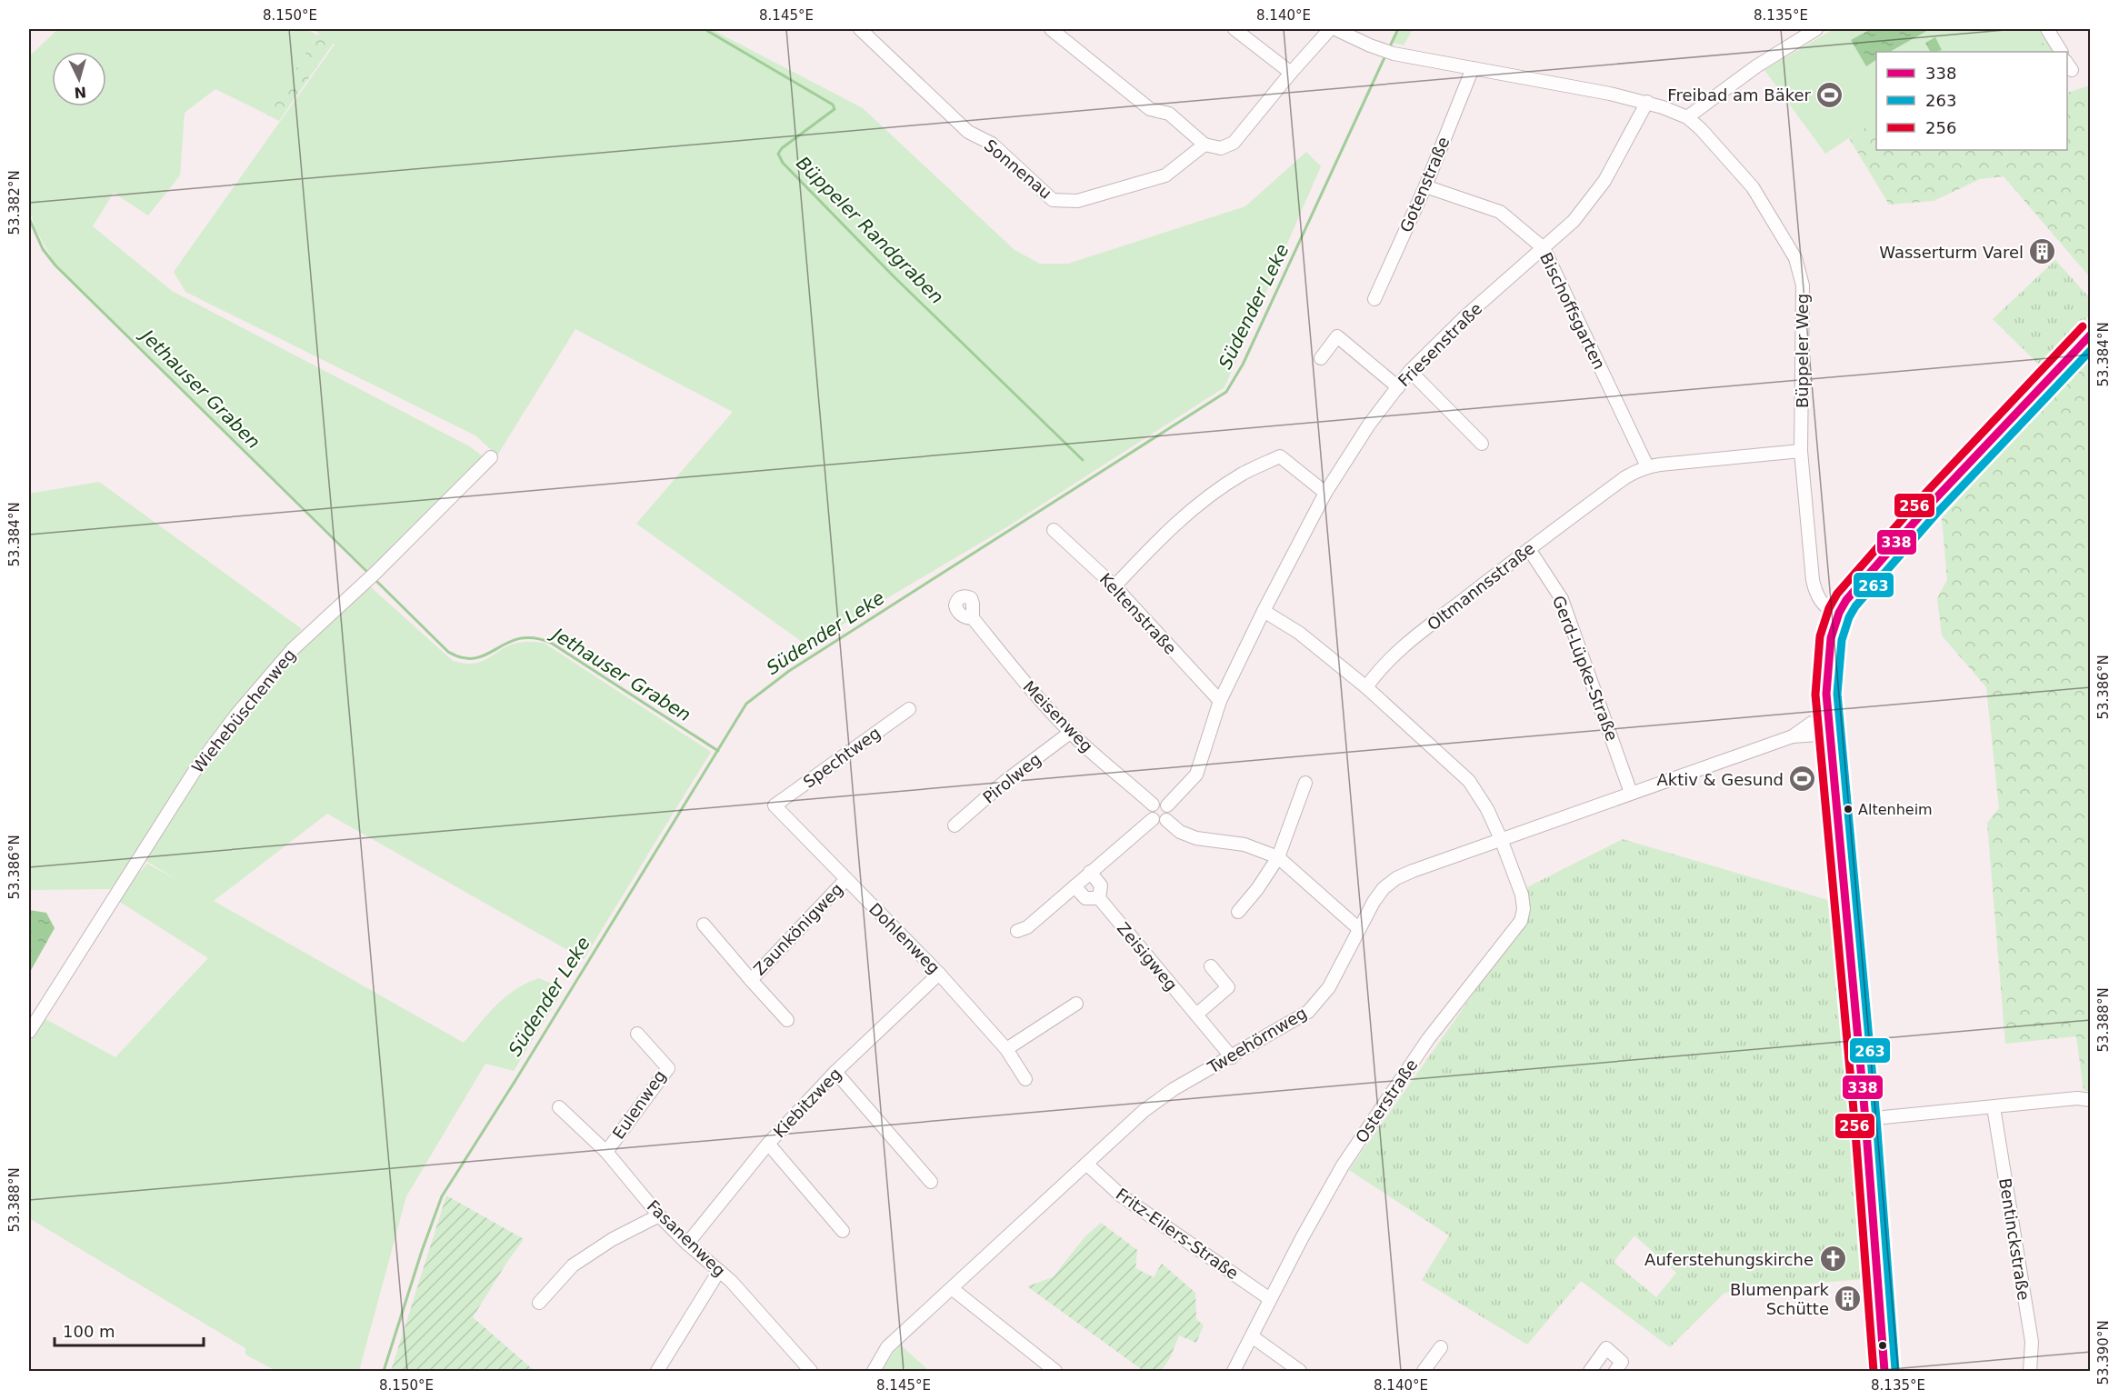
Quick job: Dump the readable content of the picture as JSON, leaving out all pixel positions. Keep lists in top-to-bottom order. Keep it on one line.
{"streets":{"street":["Sonnenau","Gotenstraße","Bischoffsgarten","Friesenstraße","Büppeler Weg","Oltmannsstraße","Keltenstraße","Gerd-Lüpke-Straße","Wiehebüschenweg","Meisenweg","Spechtweg","Pirolweg","Zaunkönigweg","Dohlenweg","Zeisigweg","Tweehörnweg","Osterstraße","Kiebitzweg","Eulenweg","Fritz-Eilers-Straße","Fasanenweg","Bentinckstraße"]},"crossings":[["Gotenstraße","Bischoffsgarten"],["Gotenstraße","Büppeler Weg"],["Bischoffsgarten","Friesenstraße"],["Bischoffsgarten","Oltmannsstraße"],["Friesenstraße","Büppeler Weg"],["Friesenstraße","Keltenstraße"],["Friesenstraße","Meisenweg"],["Büppeler Weg","Oltmannsstraße"],["Oltmannsstraße","Gerd-Lüpke-Straße"],["Gerd-Lüpke-Straße","Tweehörnweg"],["Meisenweg","Pirolweg"],["Spechtweg","Dohlenweg"],["Zaunkönigweg","Dohlenweg"],["Dohlenweg","Kiebitzweg"],["Zeisigweg","Tweehörnweg"],["Tweehörnweg","Osterstraße"],["Tweehörnweg","Fritz-Eilers-Straße"],["Osterstraße","Fritz-Eilers-Straße"],["Kiebitzweg","Fasanenweg"],["Eulenweg","Fasanenweg"]],"water":["Büppeler Randgraben","Südender Leke","Jethauser Graben"],"places":{"sports":["Freibad am Bäker","Aktiv & Gesund"],"building":["Wasserturm Varel","Blumenpark Schütte"],"other":["Altenheim"],"church":["Auferstehungskirche"]},"lines":["transit line 256","transit line 338","transit line 263"],"legend":["338","263","256"],"scale_bar":"100 m","north":"bottom","coordinates":["8.150°E","8.145°E","8.140°E","8.135°E","53.382°N","53.384°N","53.386°N","53.388°N","53.390°N"]}
